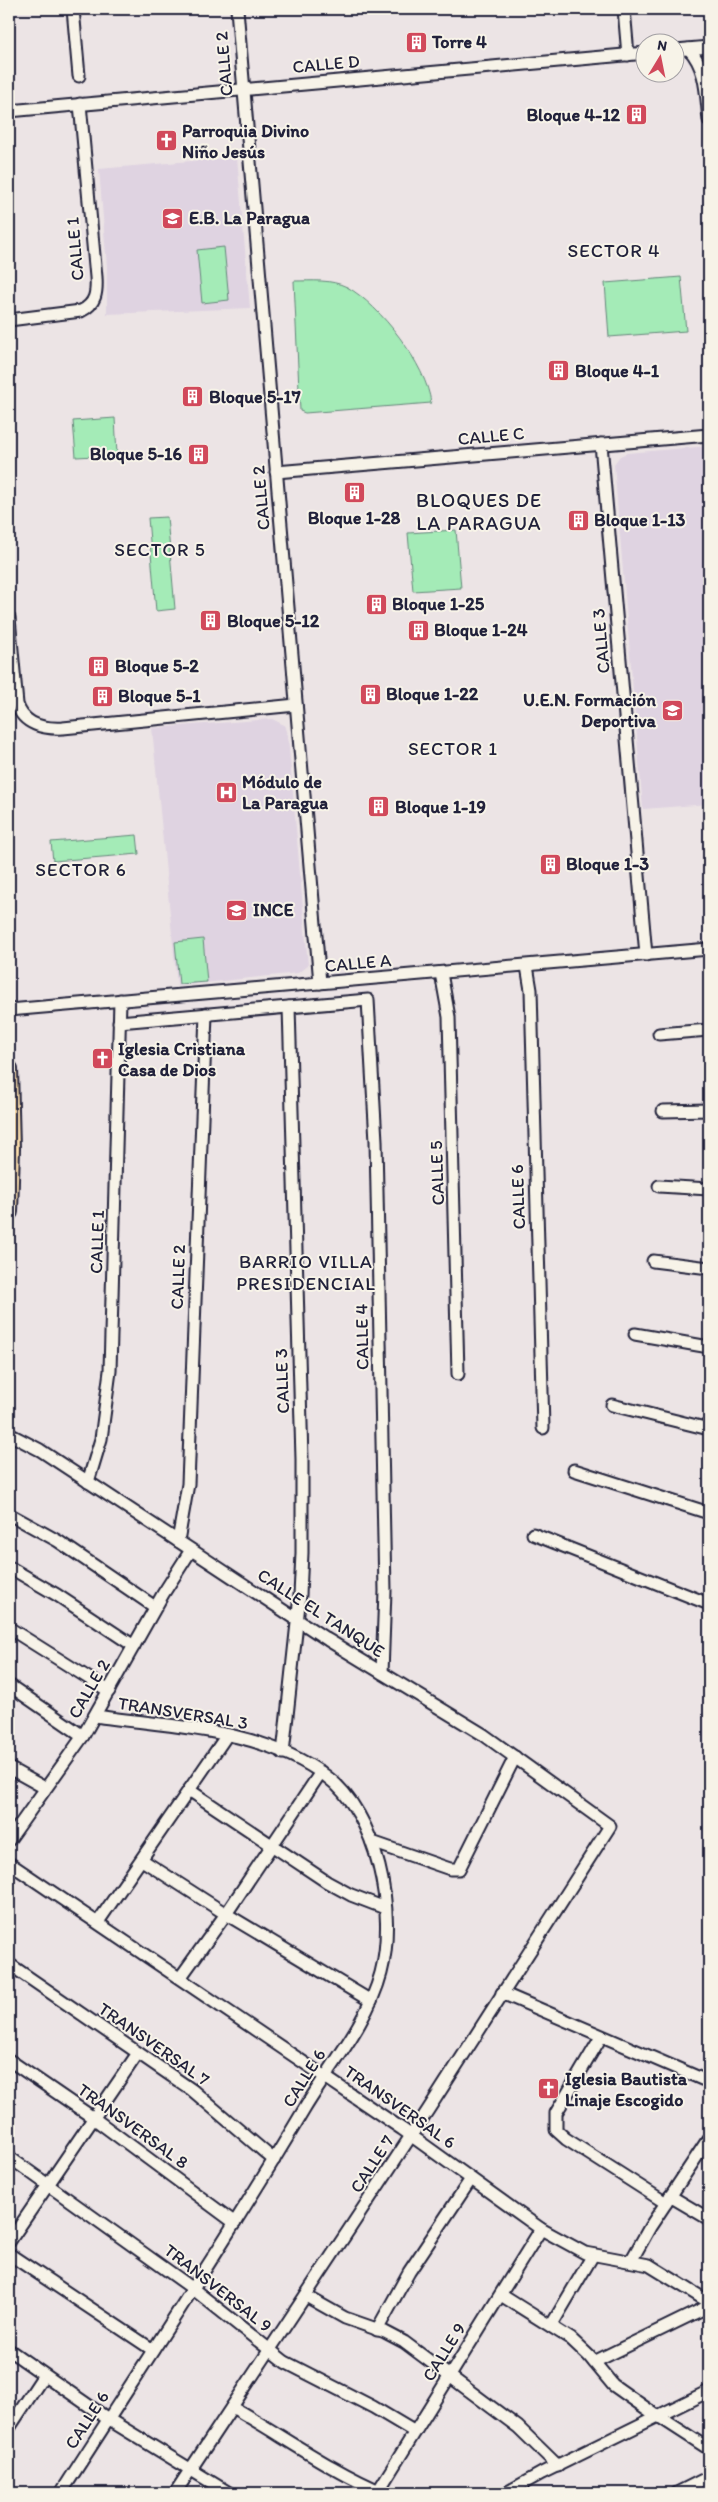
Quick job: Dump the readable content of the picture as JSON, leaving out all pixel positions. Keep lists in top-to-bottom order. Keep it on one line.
{"streets":{"street":["CALLE 2","CALLE D","CALLE 1","CALLE C","CALLE 3","CALLE A","CALLE 5","CALLE 6","CALLE 4","CALLE EL TANQUE","TRANSVERSAL 3","TRANSVERSAL 7","TRANSVERSAL 6","TRANSVERSAL 8","CALLE 7","TRANSVERSAL 9","CALLE 9"]},"crossings":[["CALLE 2","CALLE D"],["CALLE 2","CALLE C"],["CALLE 2","CALLE A"],["CALLE 2","CALLE 4"],["CALLE 2","CALLE EL TANQUE"],["CALLE 2","TRANSVERSAL 3"],["CALLE D","CALLE 1"],["CALLE 1","CALLE A"],["CALLE 1","CALLE EL TANQUE"],["CALLE C","CALLE 3"],["CALLE 3","CALLE A"],["CALLE 3","CALLE EL TANQUE"],["CALLE 3","TRANSVERSAL 3"],["CALLE A","CALLE 5"],["CALLE A","CALLE 6"],["CALLE 6","TRANSVERSAL 3"],["CALLE 6","TRANSVERSAL 7"],["CALLE 6","TRANSVERSAL 6"],["CALLE 6","TRANSVERSAL 8"],["CALLE 6","TRANSVERSAL 9"],["CALLE 4","CALLE EL TANQUE"],["CALLE EL TANQUE","CALLE 7"],["TRANSVERSAL 6","CALLE 7"],["TRANSVERSAL 6","CALLE 9"],["CALLE 7","TRANSVERSAL 9"],["TRANSVERSAL 9","CALLE 9"]],"districts":["SECTOR 4","BLOQUES DE LA PARAGUA","SECTOR 5","SECTOR 1","SECTOR 6","BARRIO VILLA PRESIDENCIAL"],"places":{"building":["Torre 4","Bloque 4-12","Bloque 4-1","Bloque 5-17","Bloque 5-16","Bloque 1-28","Bloque 1-13","Bloque 1-25","Bloque 5-12","Bloque 1-24","Bloque 5-2","Bloque 1-22","Bloque 5-1","Bloque 1-19","Bloque 1-3"],"church":["Parroquia Divino Niño Jesús","Iglesia Cristiana Casa de Dios","Iglesia Bautista Linaje Escogido"],"school or university":["E.B. La Paragua","U.E.N. Formación Deportiva","INCE"],"hospital":["Módulo de La Paragua"]},"north":"top"}
